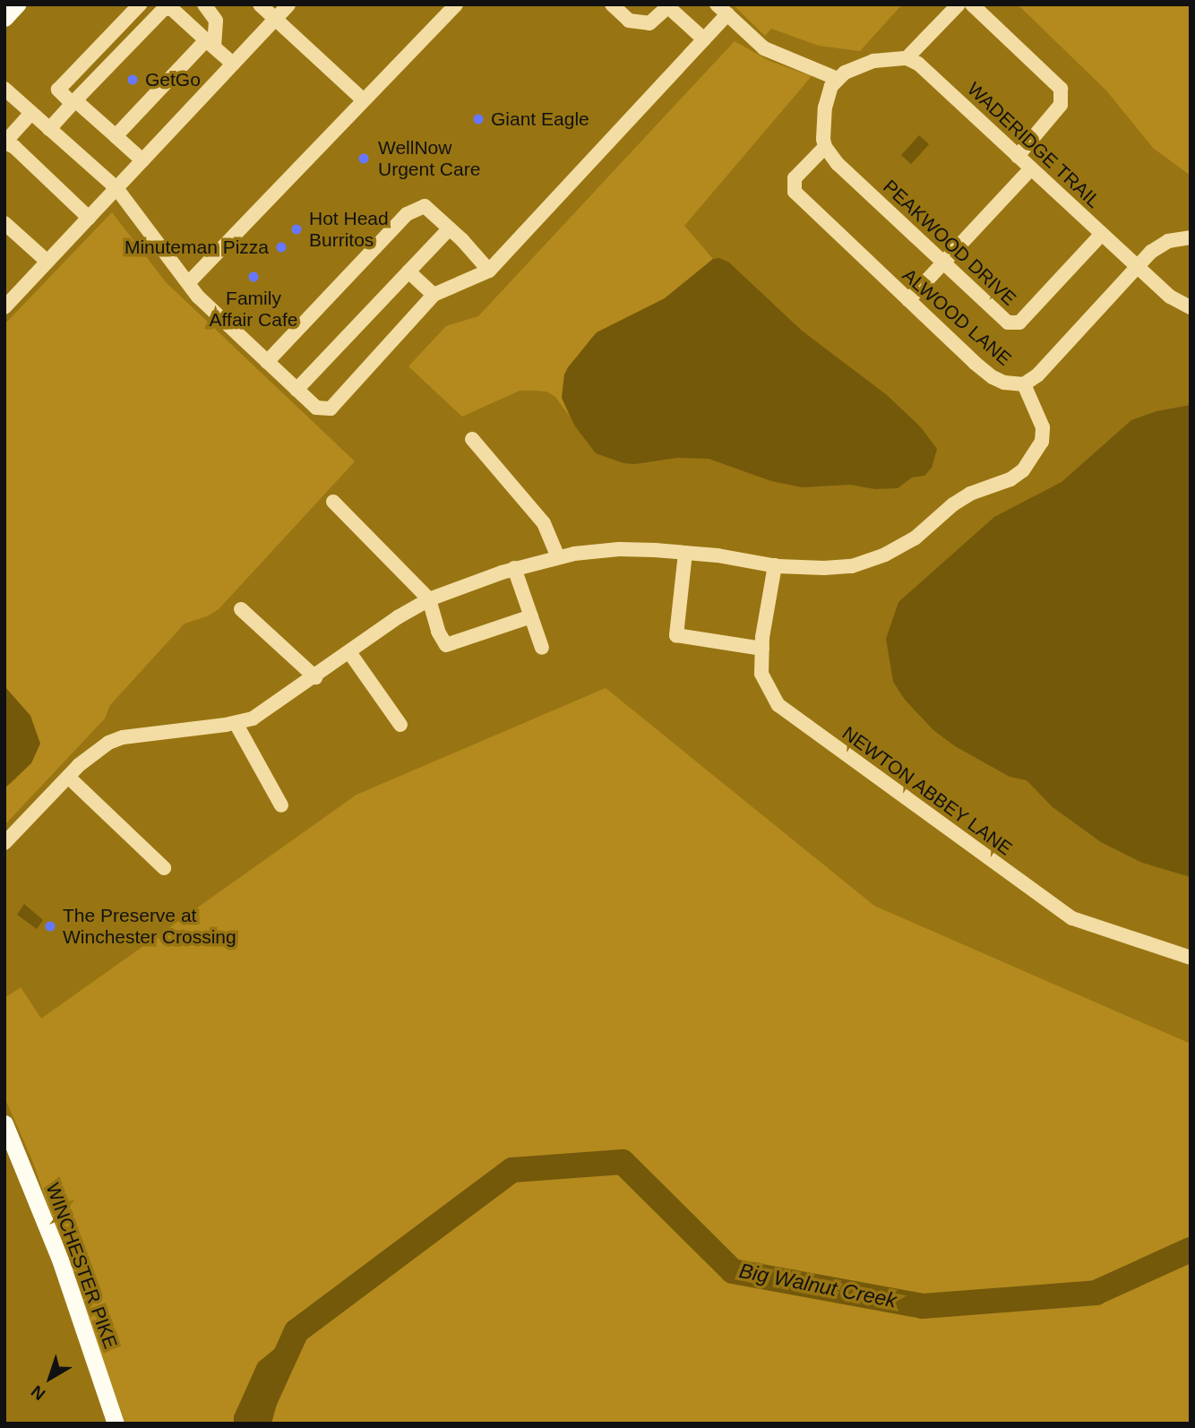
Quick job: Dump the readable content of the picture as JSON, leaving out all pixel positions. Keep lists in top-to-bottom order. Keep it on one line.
{"streets":{"main road":["WINCHESTER PIKE"],"street":["WADERIDGE TRAIL","PEAKWOOD DRIVE","ALWOOD LANE","NEWTON ABBEY LANE"]},"crossings":[["WADERIDGE TRAIL","PEAKWOOD DRIVE"],["WADERIDGE TRAIL","ALWOOD LANE"],["PEAKWOOD DRIVE","ALWOOD LANE"]],"water":["Big Walnut Creek"],"places":["GetGo","Giant Eagle","WellNow Urgent Care","Hot Head Burritos","Minuteman Pizza","Family Affair Cafe","The Preserve at Winchester Crossing"],"north":"bottom left"}
